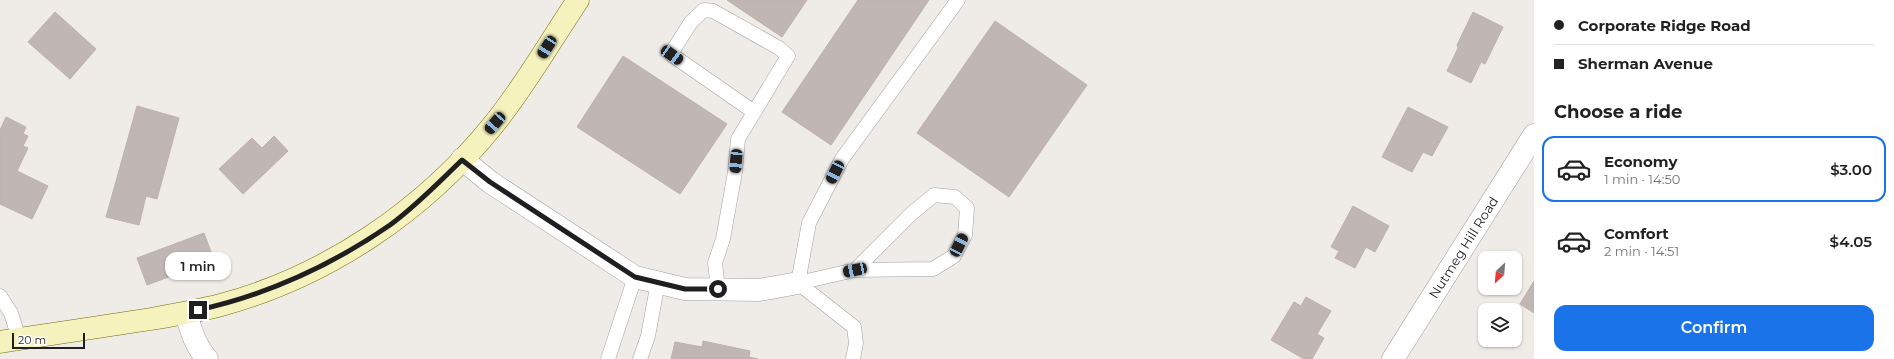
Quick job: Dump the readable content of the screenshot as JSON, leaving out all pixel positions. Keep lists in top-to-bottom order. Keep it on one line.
{"streets":{"street":["Nutmeg Hill Road"]},"scale_bar":"20 m","north":"bottom left","page":{"banner":["Corporate Ridge Road","Sherman Avenue"],"heading":"Choose a ride","list":[{"name":"Economy","note":"1 min · 14:50","value":"$3.00"},{"name":"Comfort","note":"2 min · 14:51","value":"$4.05"}],"bubble":"1 min","buttons":"Confirm","scale":"20 m"}}
